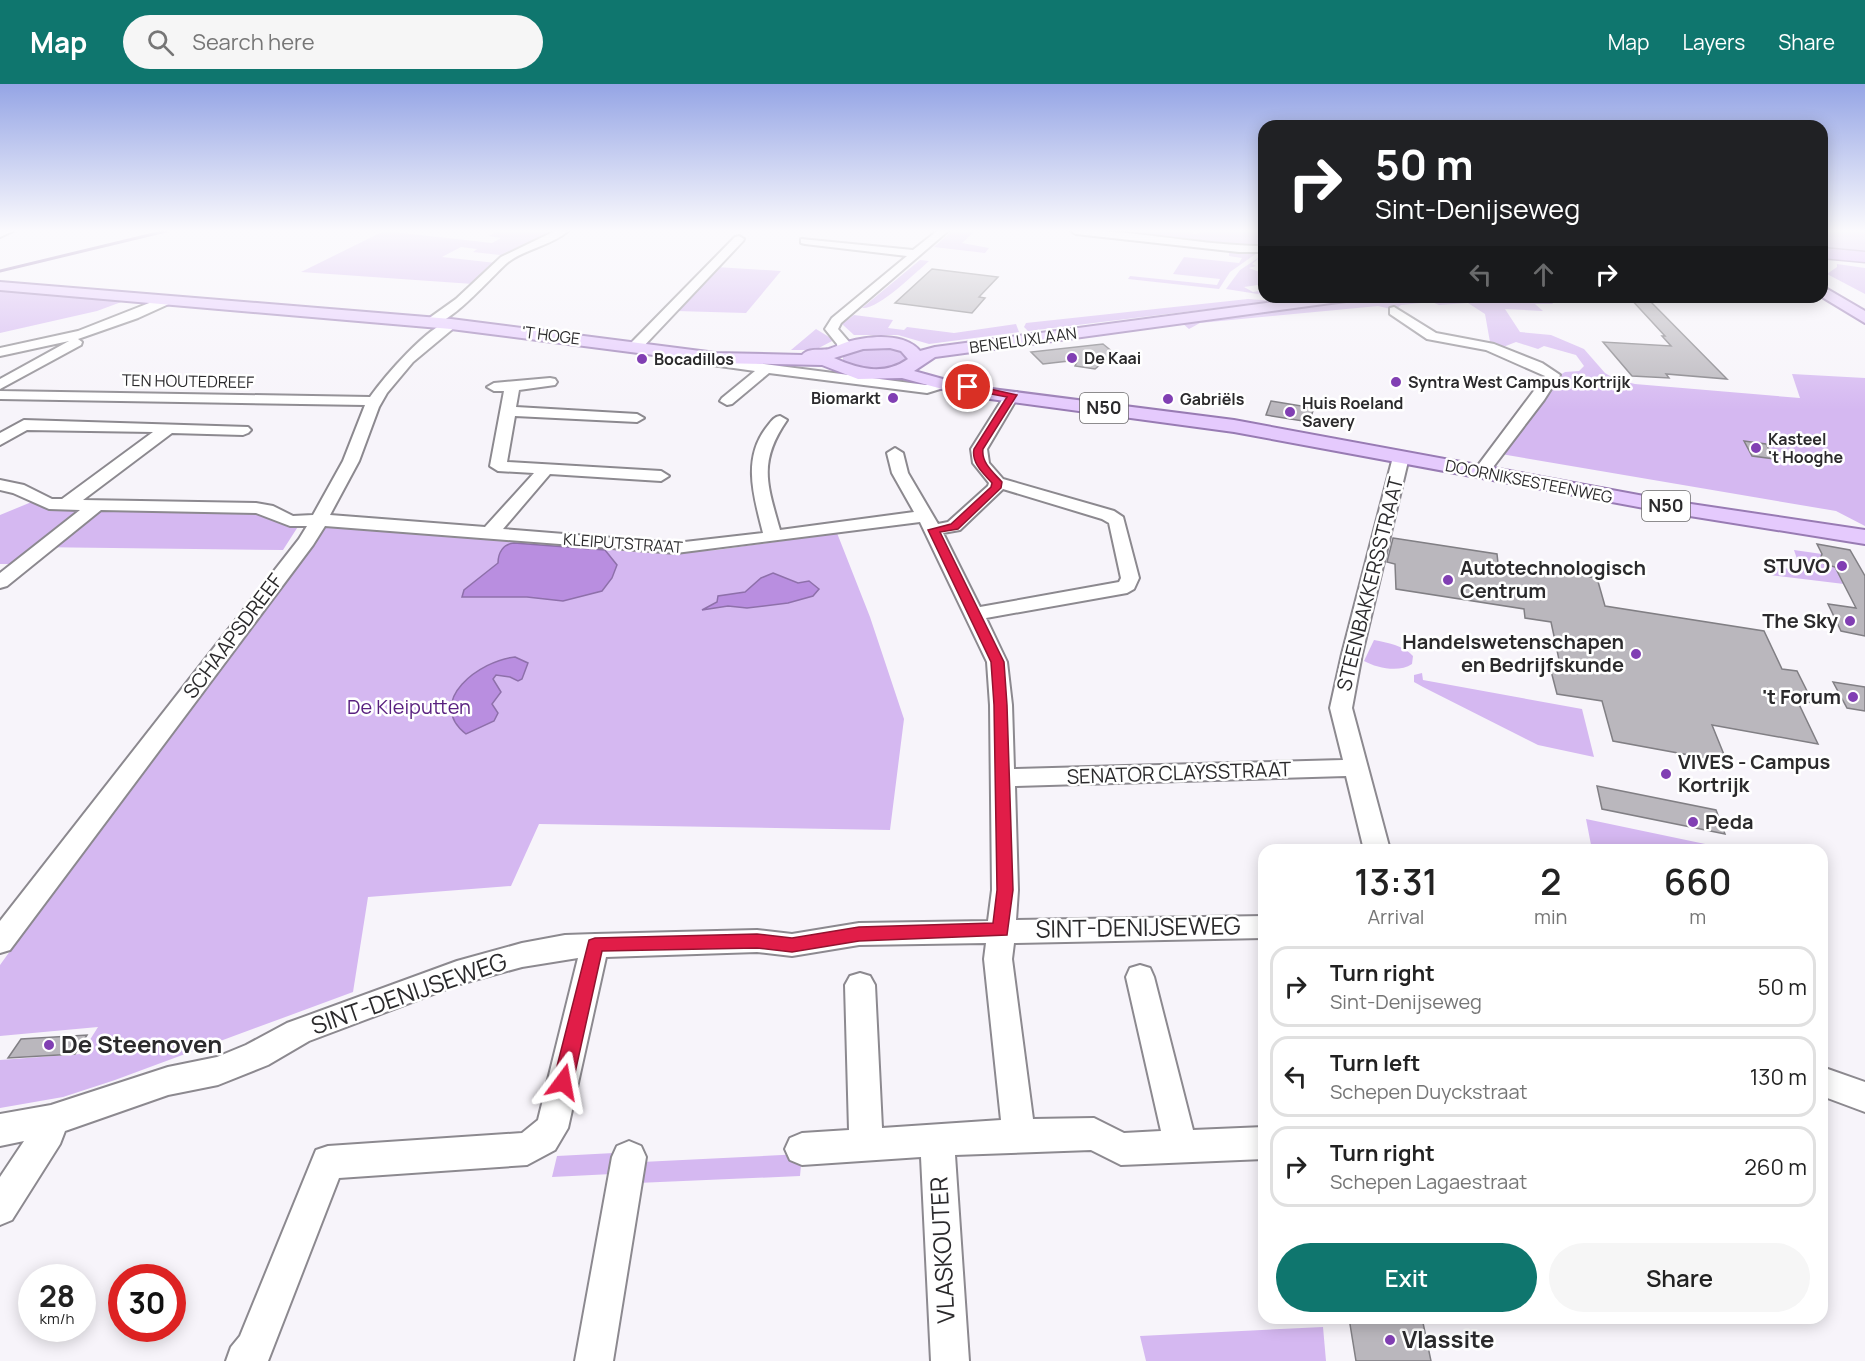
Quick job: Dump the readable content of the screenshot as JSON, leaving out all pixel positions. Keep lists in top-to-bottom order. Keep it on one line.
{"streets":{"main road":["'T HOGE","BENELUXLAAN","N50","DOORNIKSESTEENWEG"],"street":["TEN HOUTEDREEF","KLEIPUTSTRAAT","STEENBAKKERSSTRAAT","SCHAAPSDREEF","SENATOR CLAYSSTRAAT","SINT-DENIJSEWEG","VLASKOUTER"]},"crossings":[["'T HOGE","BENELUXLAAN"],["'T HOGE","N50"],["'T HOGE","DOORNIKSESTEENWEG"],["'T HOGE","SCHAAPSDREEF"],["BENELUXLAAN","N50"],["TEN HOUTEDREEF","SCHAAPSDREEF"],["DOORNIKSESTEENWEG","STEENBAKKERSSTRAAT"],["KLEIPUTSTRAAT","SCHAAPSDREEF"],["STEENBAKKERSSTRAAT","SENATOR CLAYSSTRAAT"]],"parks":["De Kleiputten"],"places":["De Kaai","Bocadillos","Syntra West Campus Kortrijk","Biomarkt","Gabriëls","Huis Roeland Savery","Kasteel 't Hooghe","STUVO","Autotechnologisch Centrum","The Sky","Handelswetenschapen en Bedrijfskunde","'t Forum","VIVES - Campus Kortrijk","Peda","De Steenoven","Vlassite"],"page":{"header":"Map","search":"Search here","nav":["Map","Layers","Share"],"turn":["50 m","Sint-Denijseweg"],"eta":["13:31","Arrival","2","min","660","m"],"list":[{"name":"Turn right","note":"Sint-Denijseweg","value":"50 m"},{"name":"Turn left","note":"Schepen Duyckstraat","value":"130 m"},{"name":"Turn right","note":"Schepen Lagaestraat","value":"260 m"}],"buttons":["Exit","Share"],"speed":"28 km/h","limit":"30"}}
